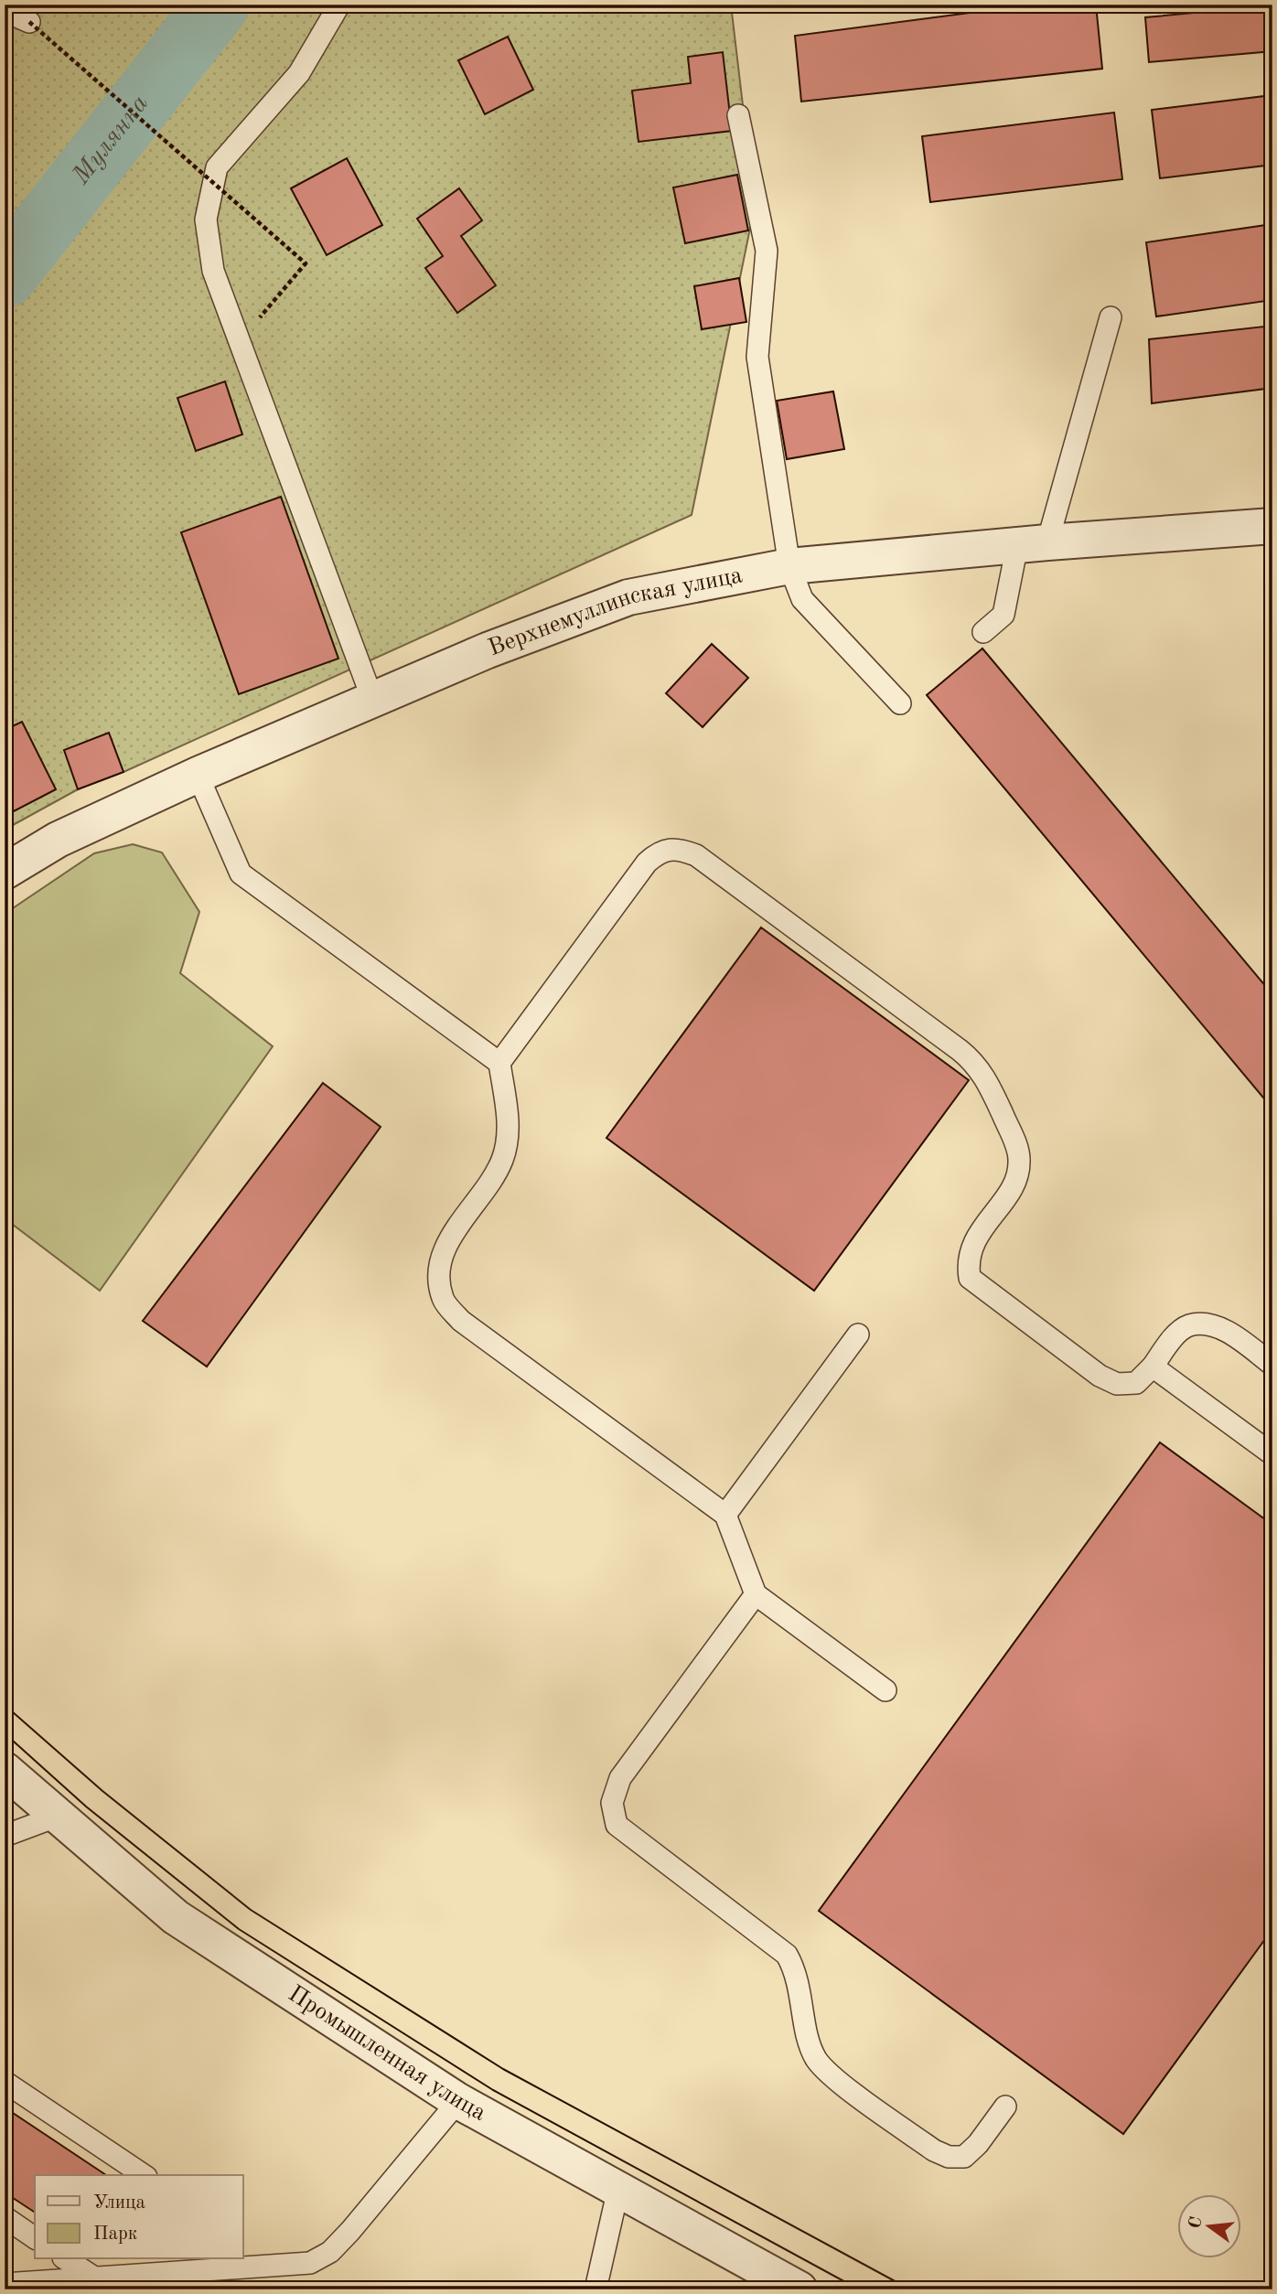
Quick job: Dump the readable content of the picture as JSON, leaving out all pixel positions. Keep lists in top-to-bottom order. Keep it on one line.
{"streets":{"street":["Верхнемуллинская улица","Промышленная улица"]},"water":["Мулянка"],"legend":["Улица","Парк"],"north":"left"}
